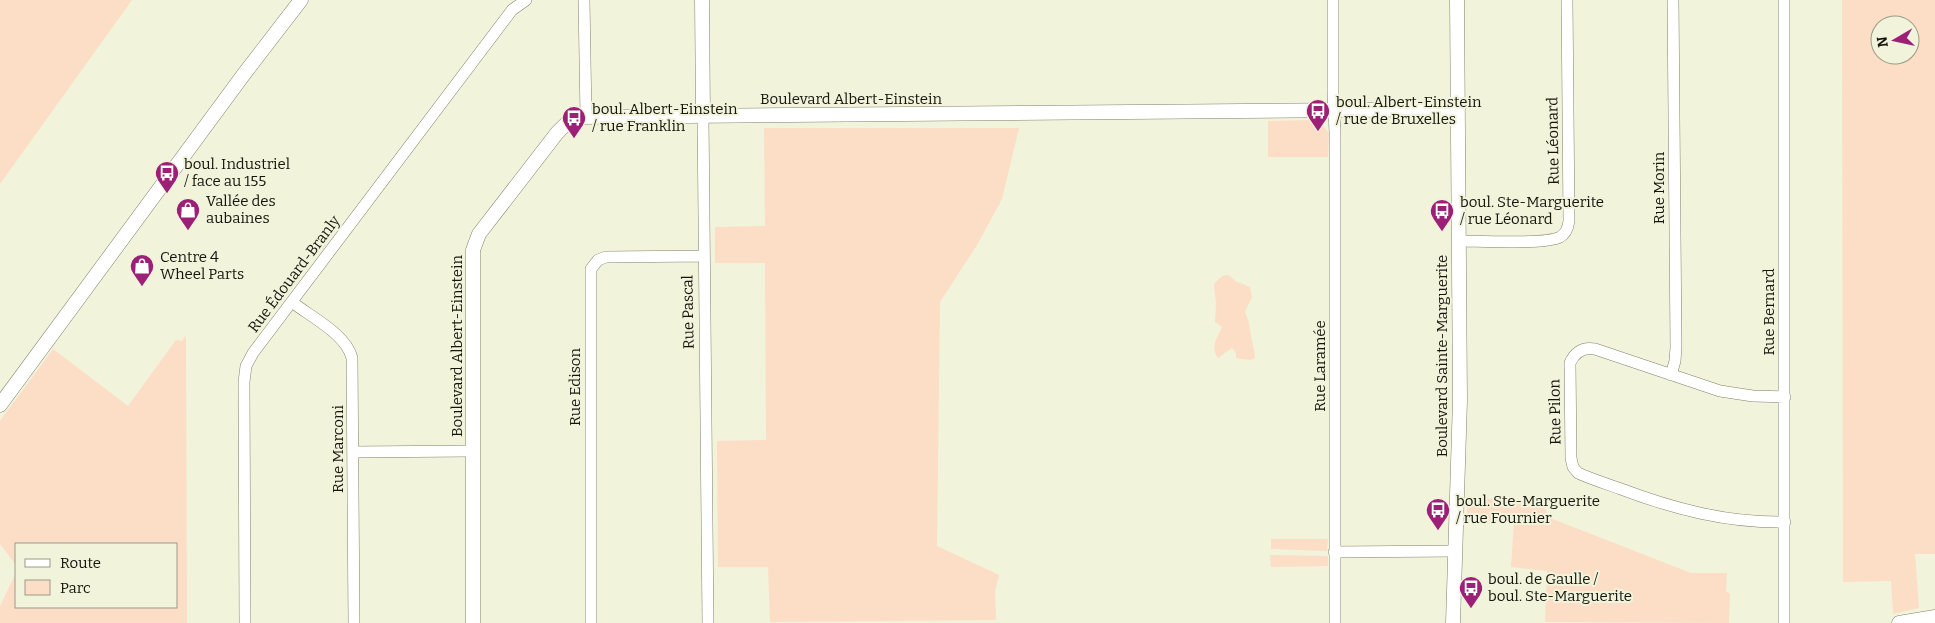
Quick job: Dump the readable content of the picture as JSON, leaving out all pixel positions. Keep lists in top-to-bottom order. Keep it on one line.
{"streets":{"street":["Boulevard Albert-Einstein","Rue Léonard","Rue Morin","Rue Édouard-Branly","Rue Pascal","Rue Bernard","Boulevard Sainte-Marguerite","Rue Laramée","Rue Edison","Rue Pilon","Rue Marconi"]},"crossings":[["Boulevard Albert-Einstein","Rue Pascal"],["Boulevard Albert-Einstein","Boulevard Sainte-Marguerite"],["Boulevard Albert-Einstein","Rue Laramée"],["Rue Léonard","Boulevard Sainte-Marguerite"],["Rue Morin","Rue Pilon"],["Rue Édouard-Branly","Rue Marconi"],["Rue Pascal","Rue Edison"],["Rue Bernard","Rue Pilon"]],"places":{"bus stop":["boul. Albert-Einstein / rue de Bruxelles","boul. Albert-Einstein / rue Franklin","boul. Industriel / face au 155","boul. Ste-Marguerite / rue Léonard","boul. Ste-Marguerite / rue Fournier","boul. de Gaulle / boul. Ste-Marguerite"],"shop":["Vallée des aubaines","Centre 4 Wheel Parts"]},"legend":["Route","Parc"],"north":"left"}
